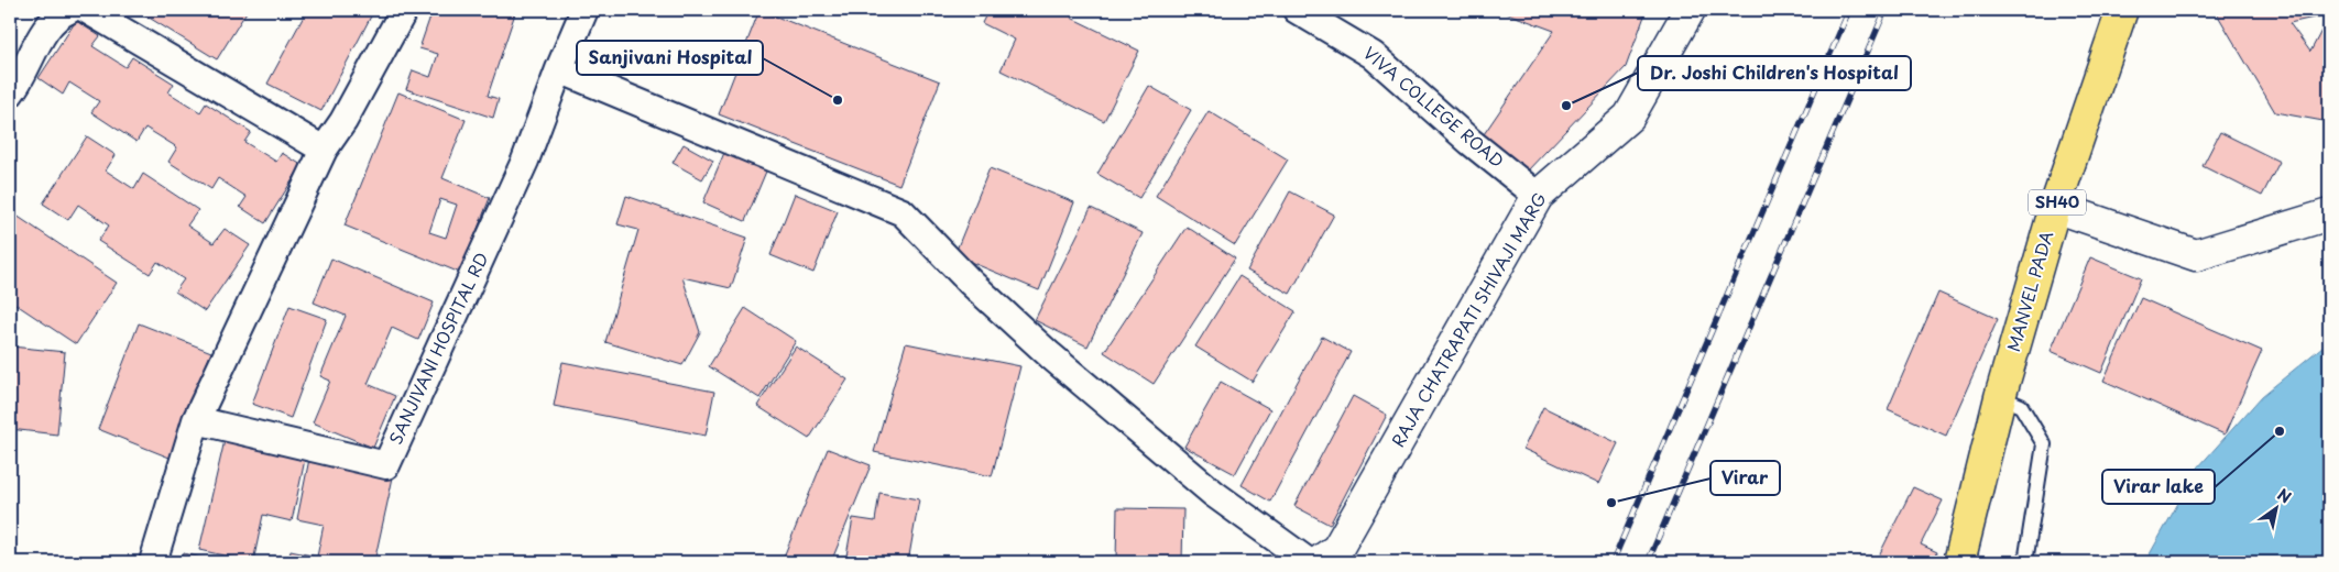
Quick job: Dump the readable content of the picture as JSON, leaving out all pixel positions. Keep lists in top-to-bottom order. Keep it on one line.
{"streets":{"main road":["SH40","MANVEL PADA"],"street":["VIVA COLLEGE ROAD","RAJA CHATRAPATI SHIVAJI MARG","SANJIVANI HOSPITAL RD"]},"crossings":[["VIVA COLLEGE ROAD","RAJA CHATRAPATI SHIVAJI MARG"]],"places":["Sanjivani Hospital","Dr. Joshi Children's Hospital","Virar lake","Virar"],"north":"top right"}
